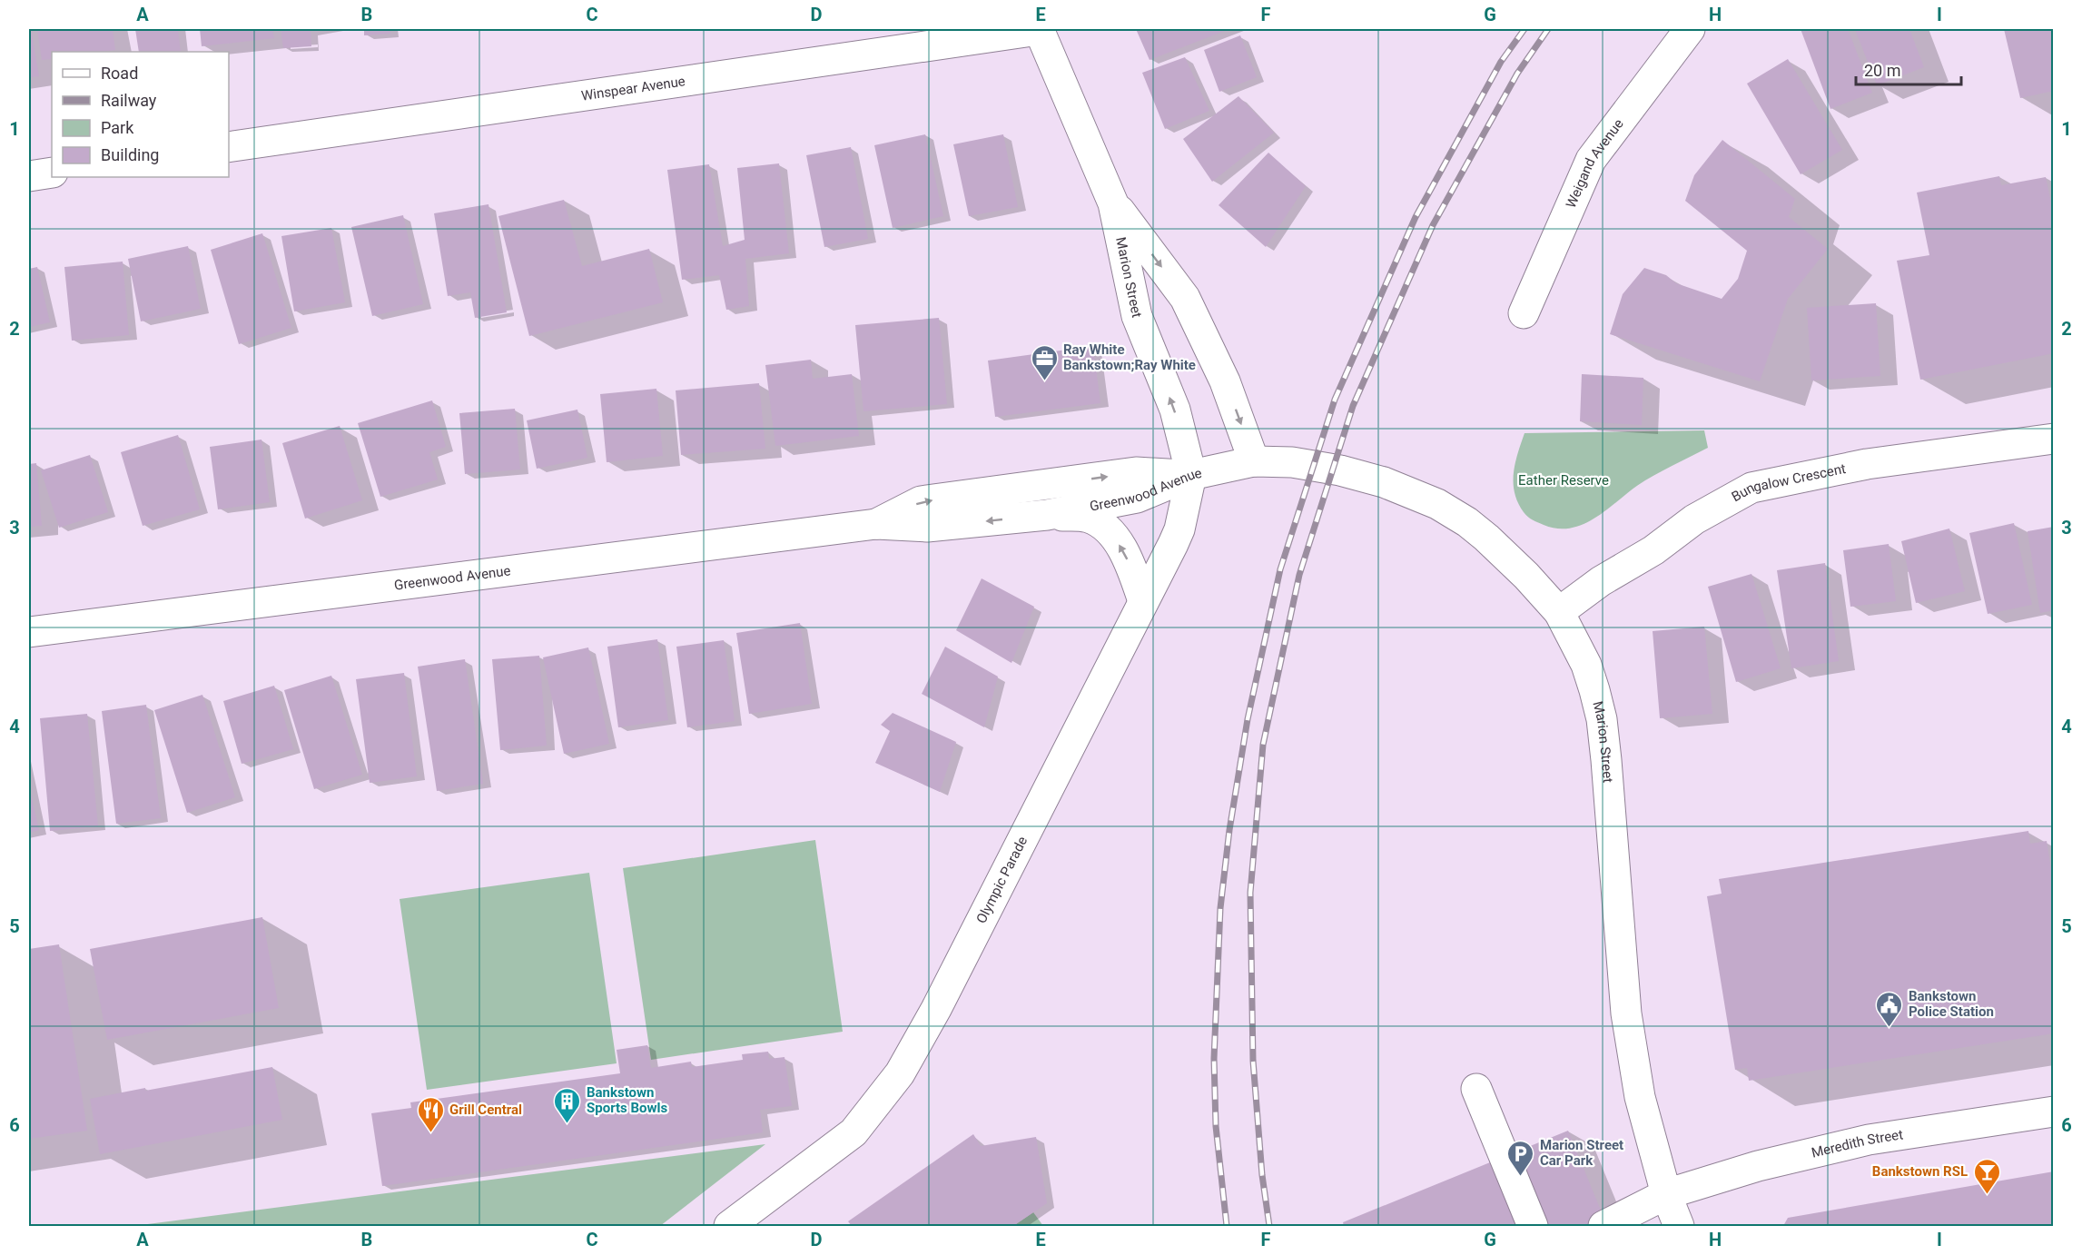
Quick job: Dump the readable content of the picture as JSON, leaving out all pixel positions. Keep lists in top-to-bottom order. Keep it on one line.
{"streets":{"main road":["Winspear Avenue","Weigand Avenue","Marion Street","Bungalow Crescent","Greenwood Avenue","Olympic Parade","Meredith Street"]},"crossings":[["Winspear Avenue","Marion Street"],["Marion Street","Bungalow Crescent"],["Marion Street","Greenwood Avenue"],["Marion Street","Olympic Parade"],["Marion Street","Meredith Street"],["Greenwood Avenue","Olympic Parade"]],"parks":["Eather Reserve"],"places":{"office":["Ray White Bankstown;Ray White"],"public building":["Bankstown Police Station"],"building":["Bankstown Sports Bowls"],"restaurant":["Grill Central"],"parking":["Marion Street Car Park"],"bar":["Bankstown RSL"]},"legend":["Road","Railway","Park","Building"],"scale_bar":"20 m","grid":{"columns":["A","B","C","D","E","F","G","H","I"],"rows":["1","2","3","4","5","6"]}}
